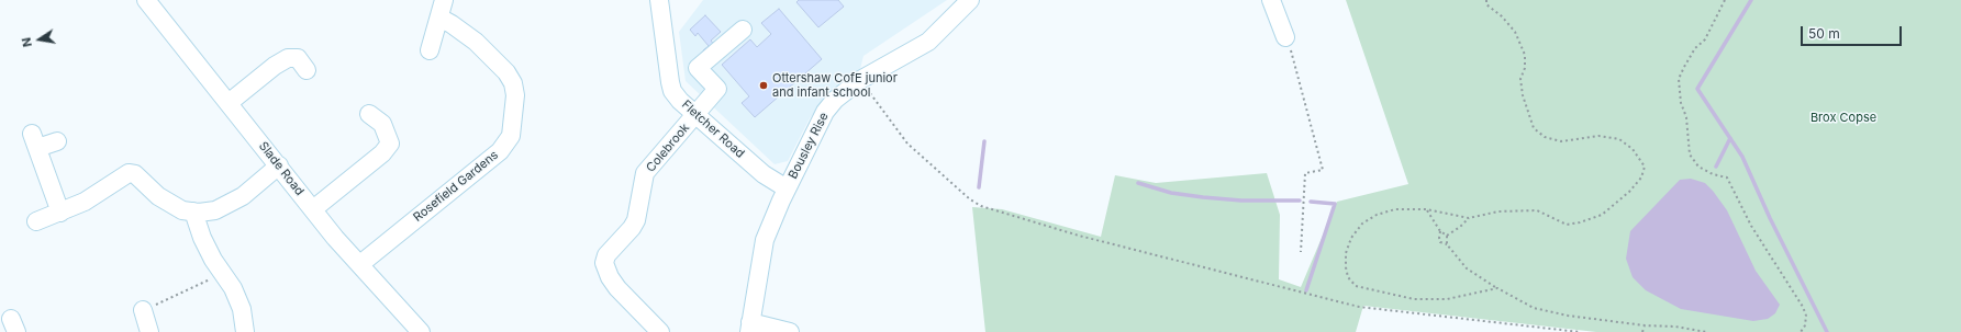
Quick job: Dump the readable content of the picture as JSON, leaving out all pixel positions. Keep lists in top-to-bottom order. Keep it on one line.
{"streets":{"street":["Fletcher Road","Bousley Rise","Colebrook","Slade Road","Rosefield Gardens"]},"crossings":[["Fletcher Road","Bousley Rise"],["Fletcher Road","Colebrook"],["Slade Road","Rosefield Gardens"]],"parks":["Brox Copse"],"places":["Ottershaw CofE junior and infant school"],"scale_bar":"50 m","north":"left"}
